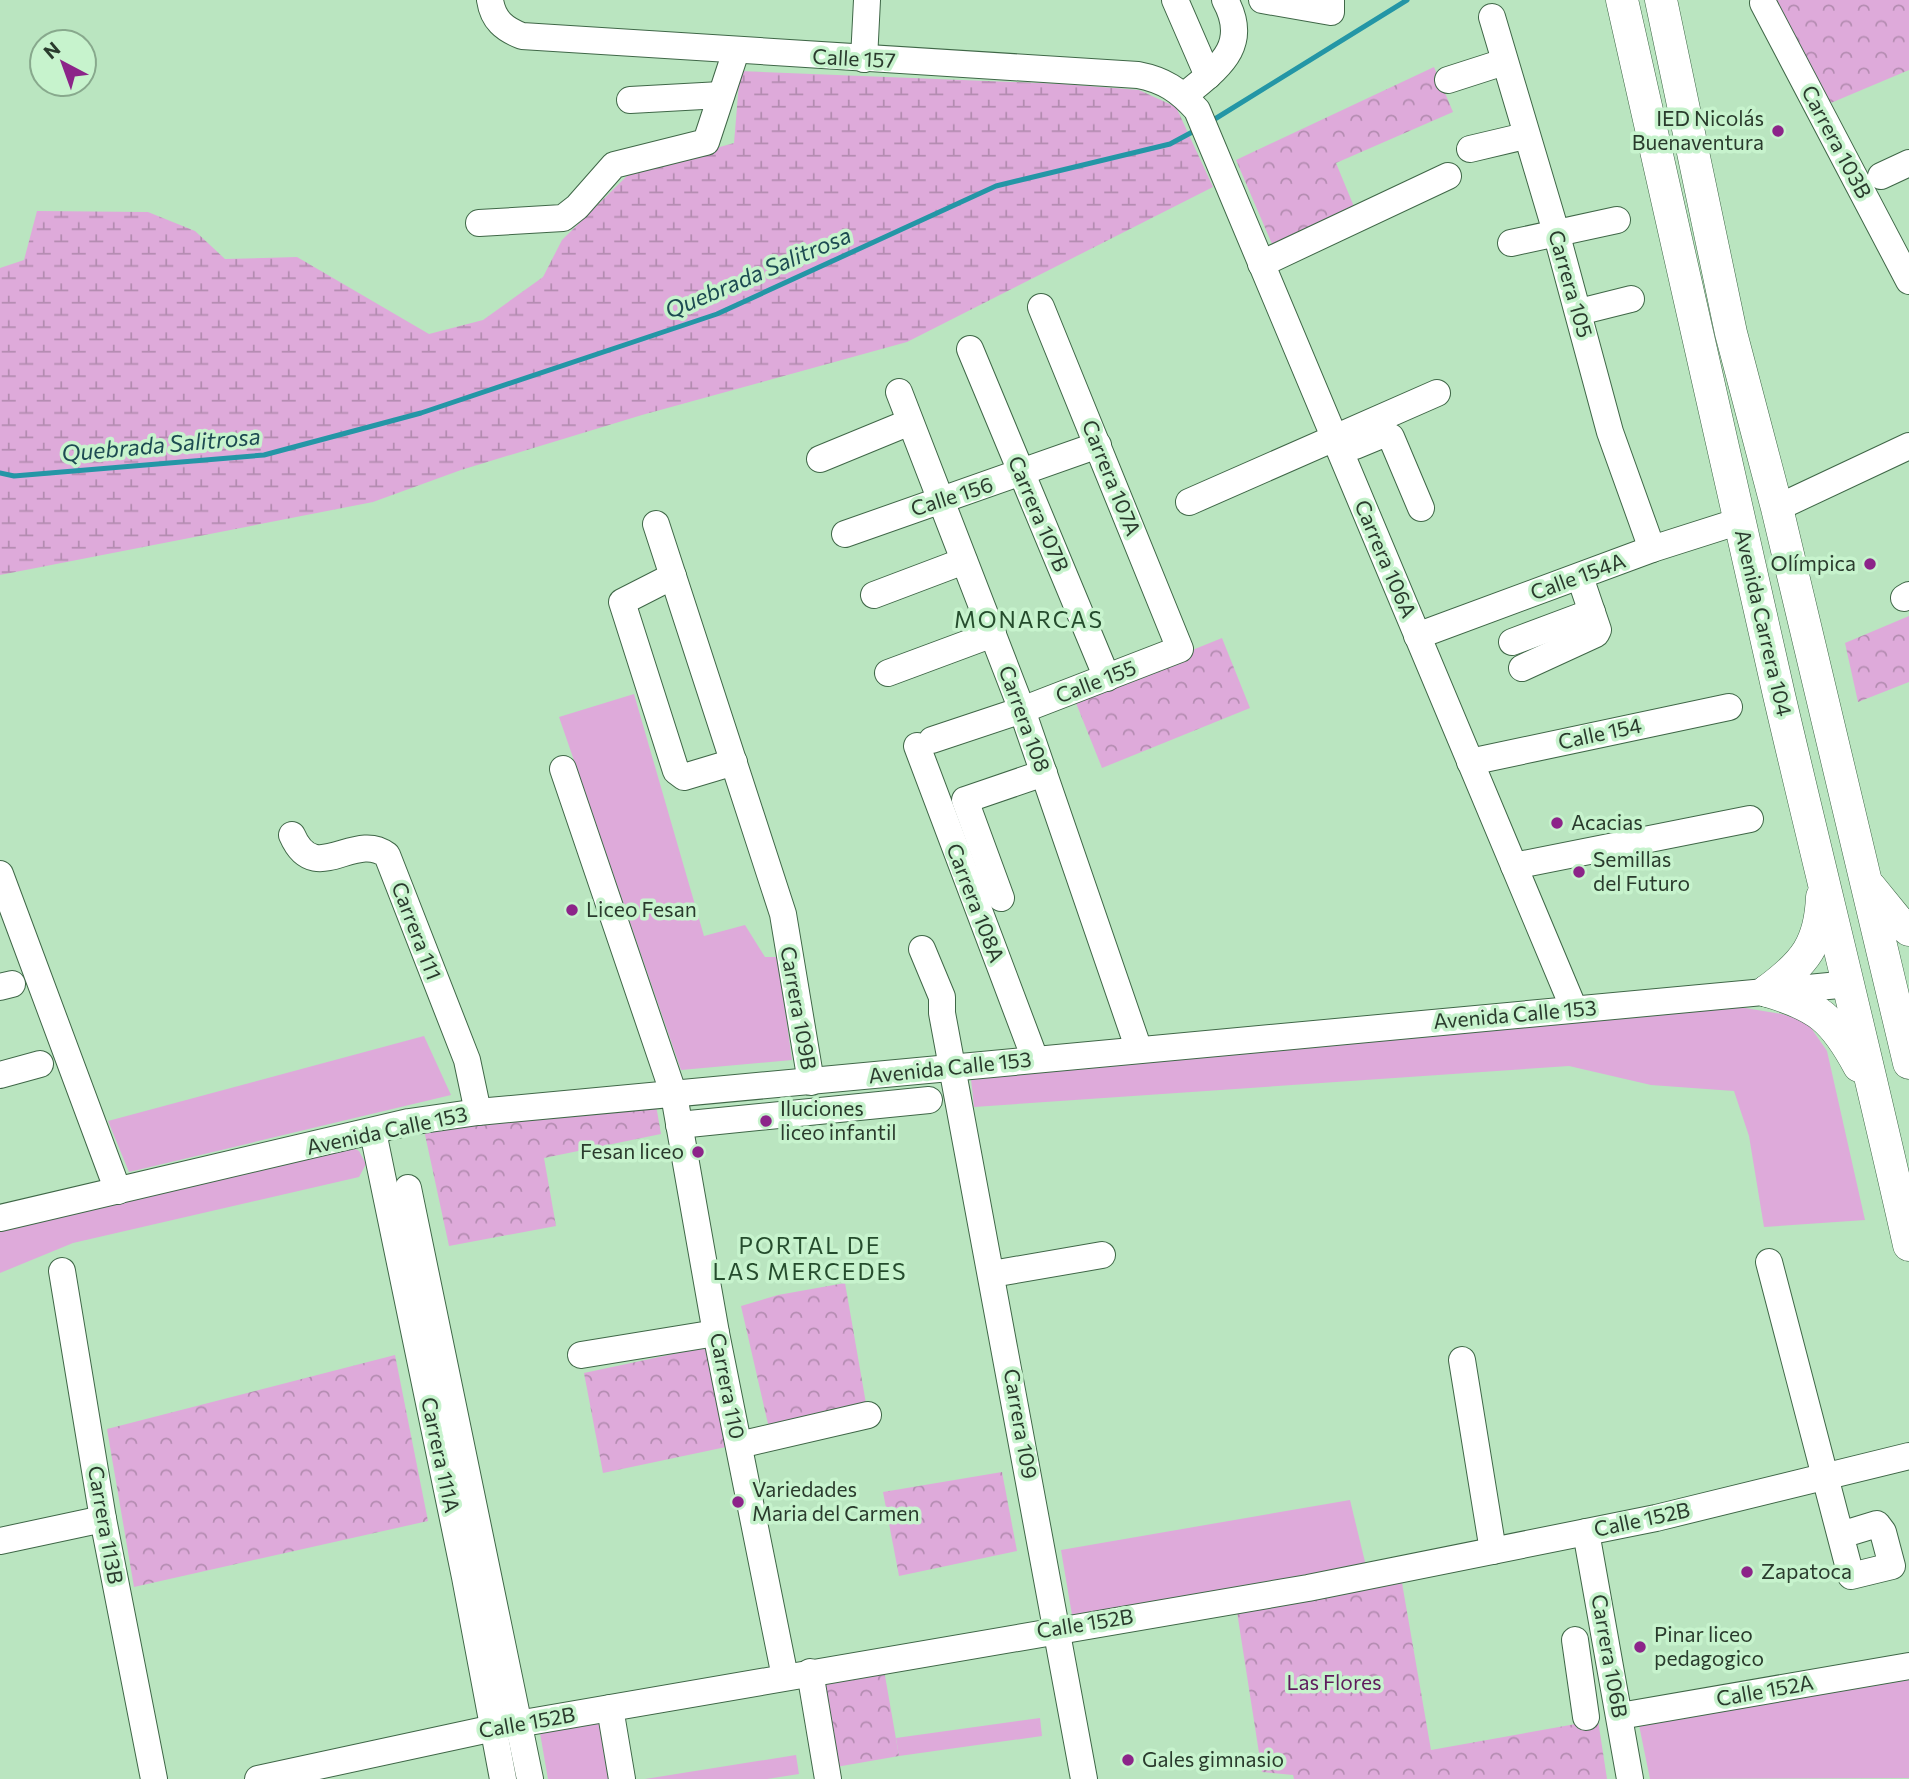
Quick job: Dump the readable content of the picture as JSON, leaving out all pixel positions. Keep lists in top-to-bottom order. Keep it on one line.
{"streets":{"main road":["Avenida Carrera 104","Avenida Calle 153"],"street":["Calle 157","Carrera 103B","Carrera 105","Carrera 107A","Calle 156","Carrera 107B","Carrera 106A","Calle 154A","Calle 155","Carrera 108","Calle 154","Carrera 108A","Carrera 111","Carrera 109B","Carrera 110","Carrera 109","Carrera 111A","Calle 152B","Carrera 113B","Carrera 106B","Calle 152A"]},"crossings":[["Calle 157","Carrera 106A"],["Carrera 105","Calle 154A"],["Carrera 107A","Calle 156"],["Carrera 107A","Calle 155"],["Calle 156","Carrera 107B"],["Calle 156","Carrera 108"],["Carrera 107B","Calle 155"],["Carrera 106A","Calle 154A"],["Carrera 106A","Calle 154"],["Carrera 106A","Avenida Calle 153"],["Calle 154A","Avenida Carrera 104"],["Avenida Carrera 104","Avenida Calle 153"],["Calle 155","Carrera 108"],["Calle 155","Carrera 108A"],["Carrera 108","Avenida Calle 153"],["Carrera 108A","Avenida Calle 153"],["Carrera 111","Avenida Calle 153"],["Carrera 109B","Avenida Calle 153"],["Avenida Calle 153","Carrera 110"],["Avenida Calle 153","Carrera 109"],["Avenida Calle 153","Carrera 111A"],["Carrera 110","Calle 152B"],["Carrera 109","Calle 152B"],["Carrera 111A","Calle 152B"],["Calle 152B","Carrera 106B"],["Carrera 106B","Calle 152A"]],"districts":["MONARCAS","PORTAL DE LAS MERCEDES"],"water":["Quebrada Salitrosa"],"parks":["Las Flores"],"places":["IED Nicolás Buenaventura","Olímpica","Acacias","Semillas del Futuro","Liceo Fesan","Iluciones liceo infantil","Fesan liceo","Variedades Maria del Carmen","Zapatoca","Pinar liceo pedagogico","Gales gimnasio"],"north":"top left"}
